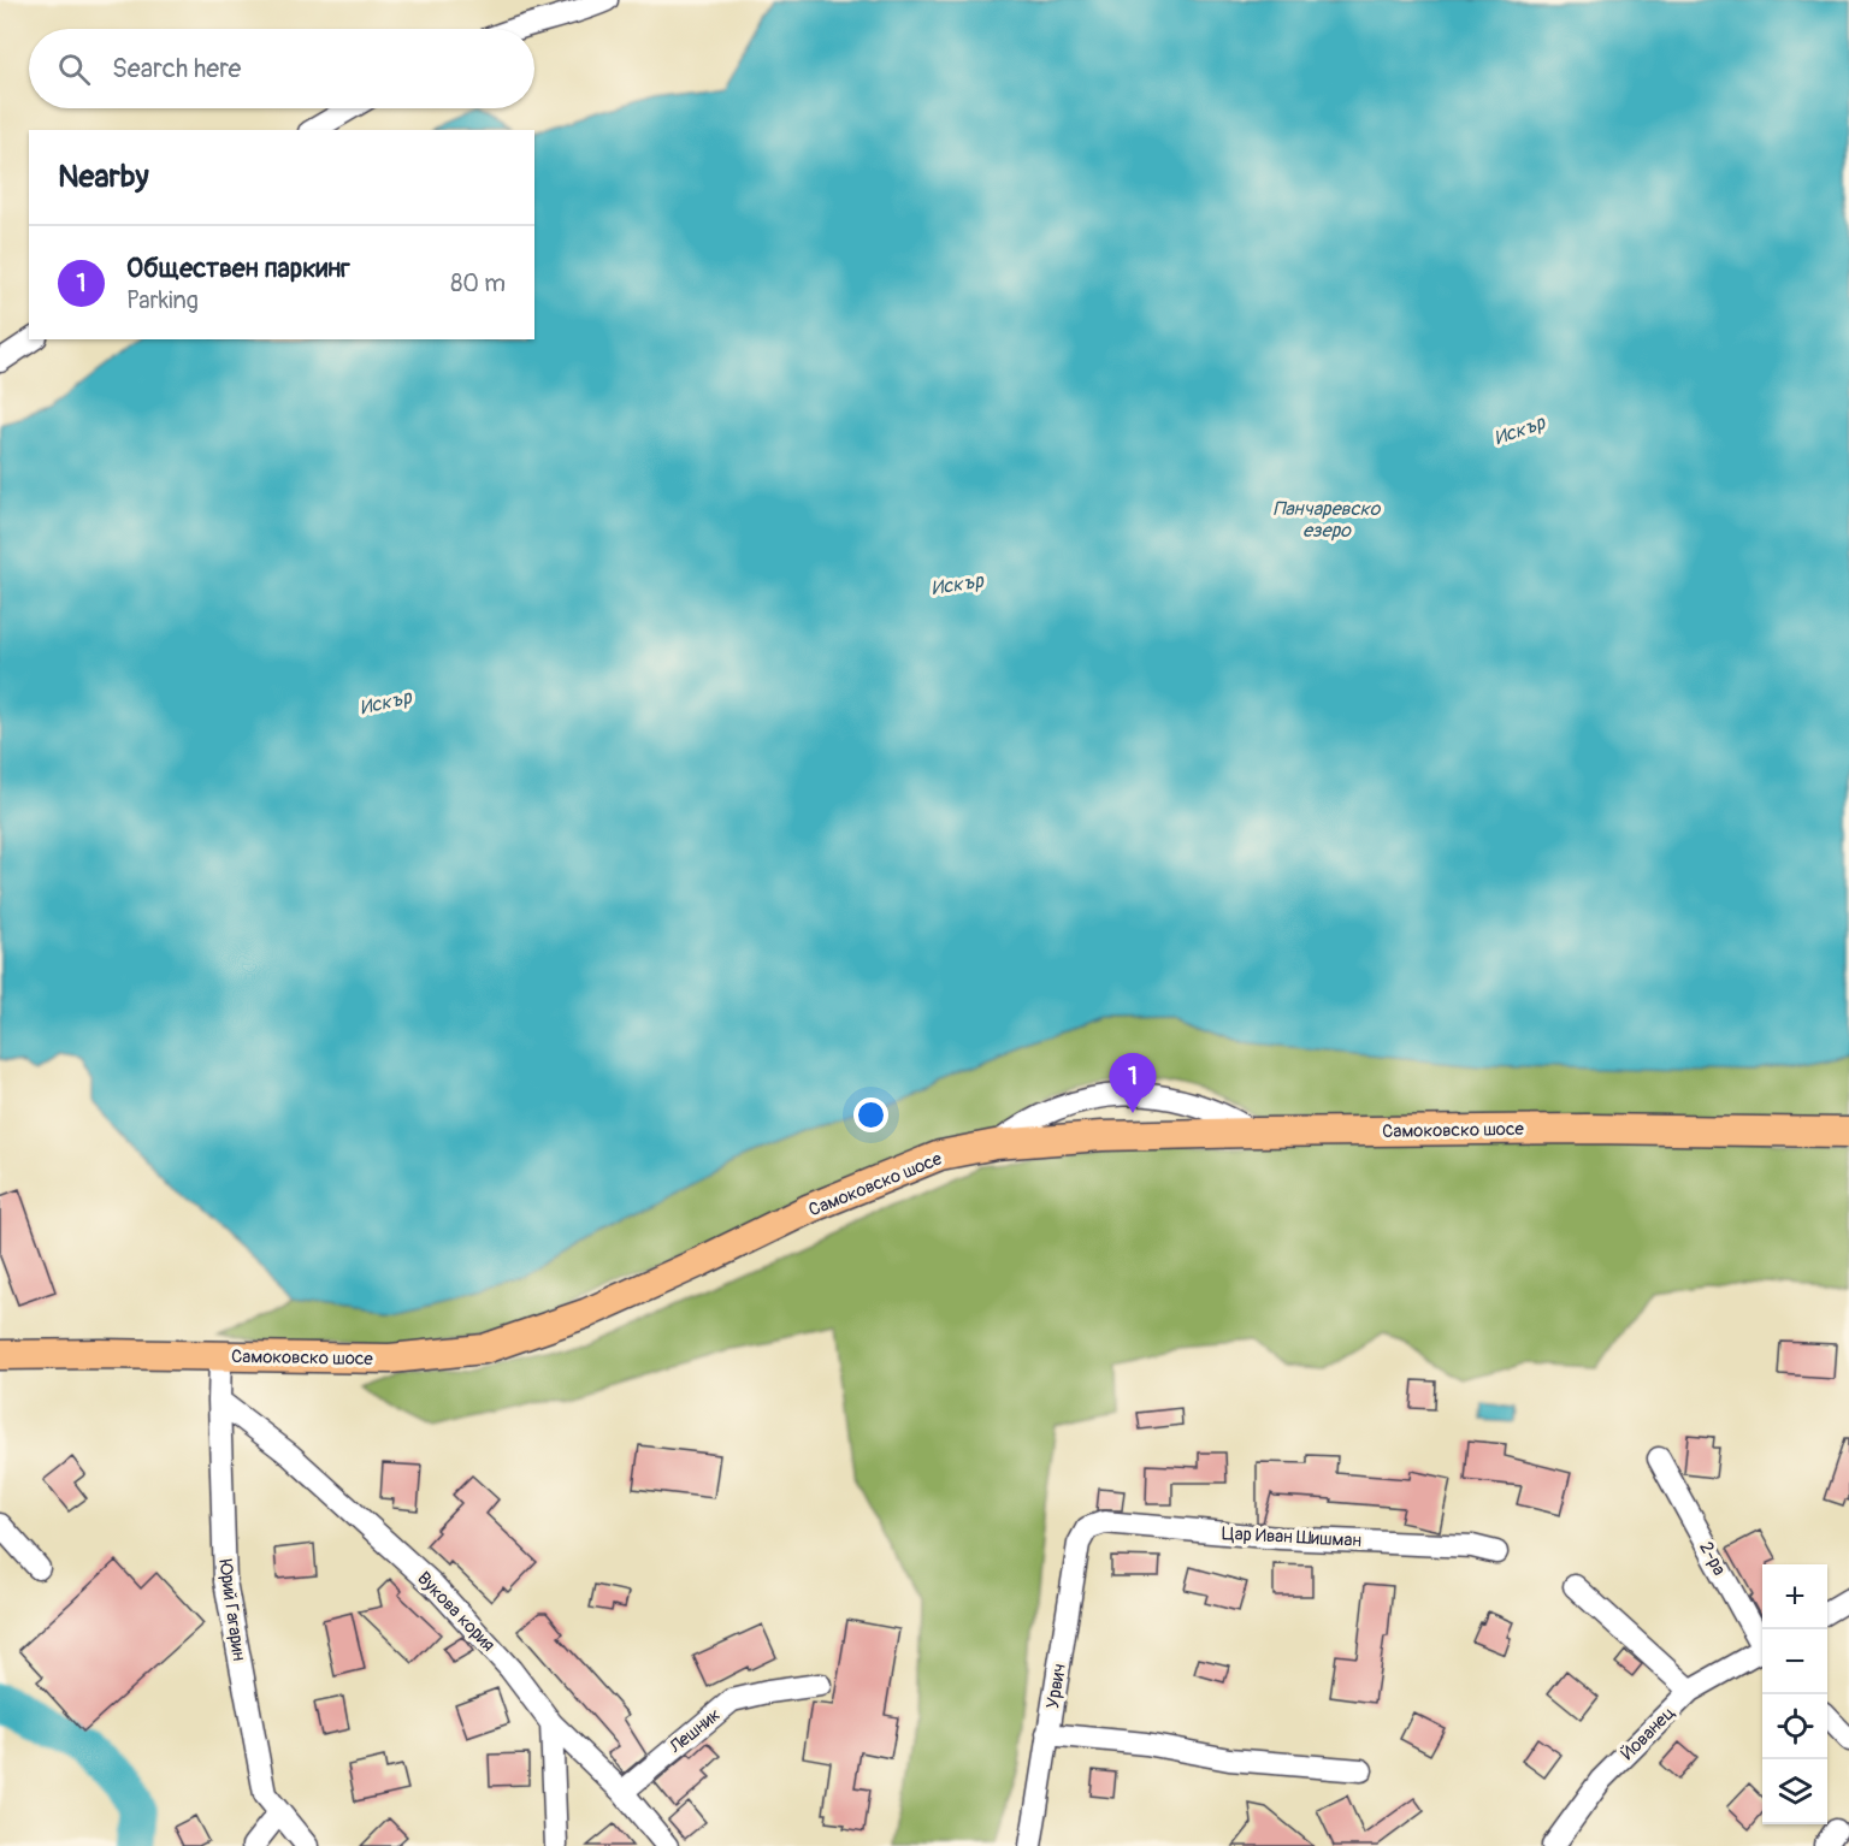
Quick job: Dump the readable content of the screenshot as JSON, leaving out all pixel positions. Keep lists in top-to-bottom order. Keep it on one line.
{"streets":{"main road":["Самоковско шосе"],"street":["Цар Иван Шишман","2-ра","Юрий Гагарин","Вукова кория","Урвич","Лешник","Йованец"]},"crossings":[["Самоковско шосе","Юрий Гагарин"],["Цар Иван Шишман","Урвич"],["Юрий Гагарин","Вукова кория"],["Вукова кория","Лешник"]],"water":["Искър","Панчаревско езеро"],"page":{"search":"Search here","heading":"Nearby","list":[{"mark":"1","name":"Обществен паркинг","note":"Parking","value":"80 m"}],"pins":"1","map_buttons":["+","−"]}}
